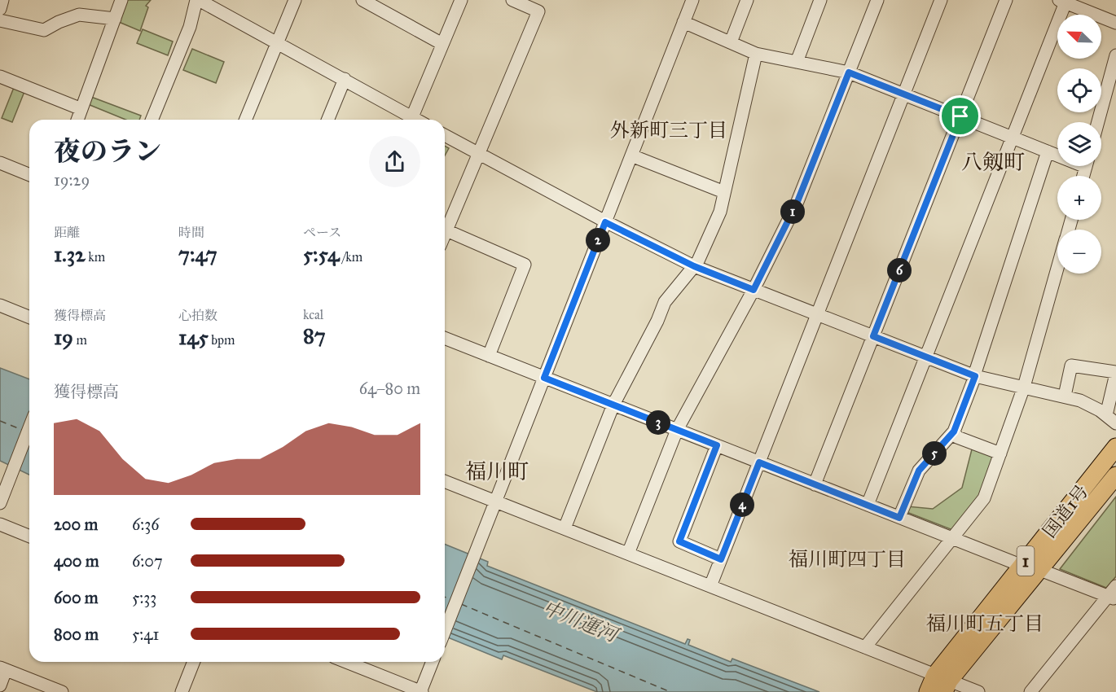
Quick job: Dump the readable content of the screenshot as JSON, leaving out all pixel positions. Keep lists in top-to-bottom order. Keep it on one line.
{"streets":{"highway":["国道1号","1"]},"districts":["外新町三丁目","八剱町","福川町","福川町四丁目","福川町五丁目"],"water":["中川運河"],"north":"top left","page":{"map_buttons":["+","−"],"heading":["夜のラン","19:29"],"pins":["1","2","6","3","5","4"],"stats":[["距離","1.32 km"],["時間","7:47"],["ペース","5:54 /km"],["獲得標高","19 m"],["心拍数","145 bpm"],["kcal","87"]],"chart":["獲得標高","64–80 m"],"list":[{"name":"200 m","note":"6:36"},{"name":"400 m","note":"6:07"},{"name":"600 m","note":"5:33"},{"name":"800 m","note":"5:41"}]}}
